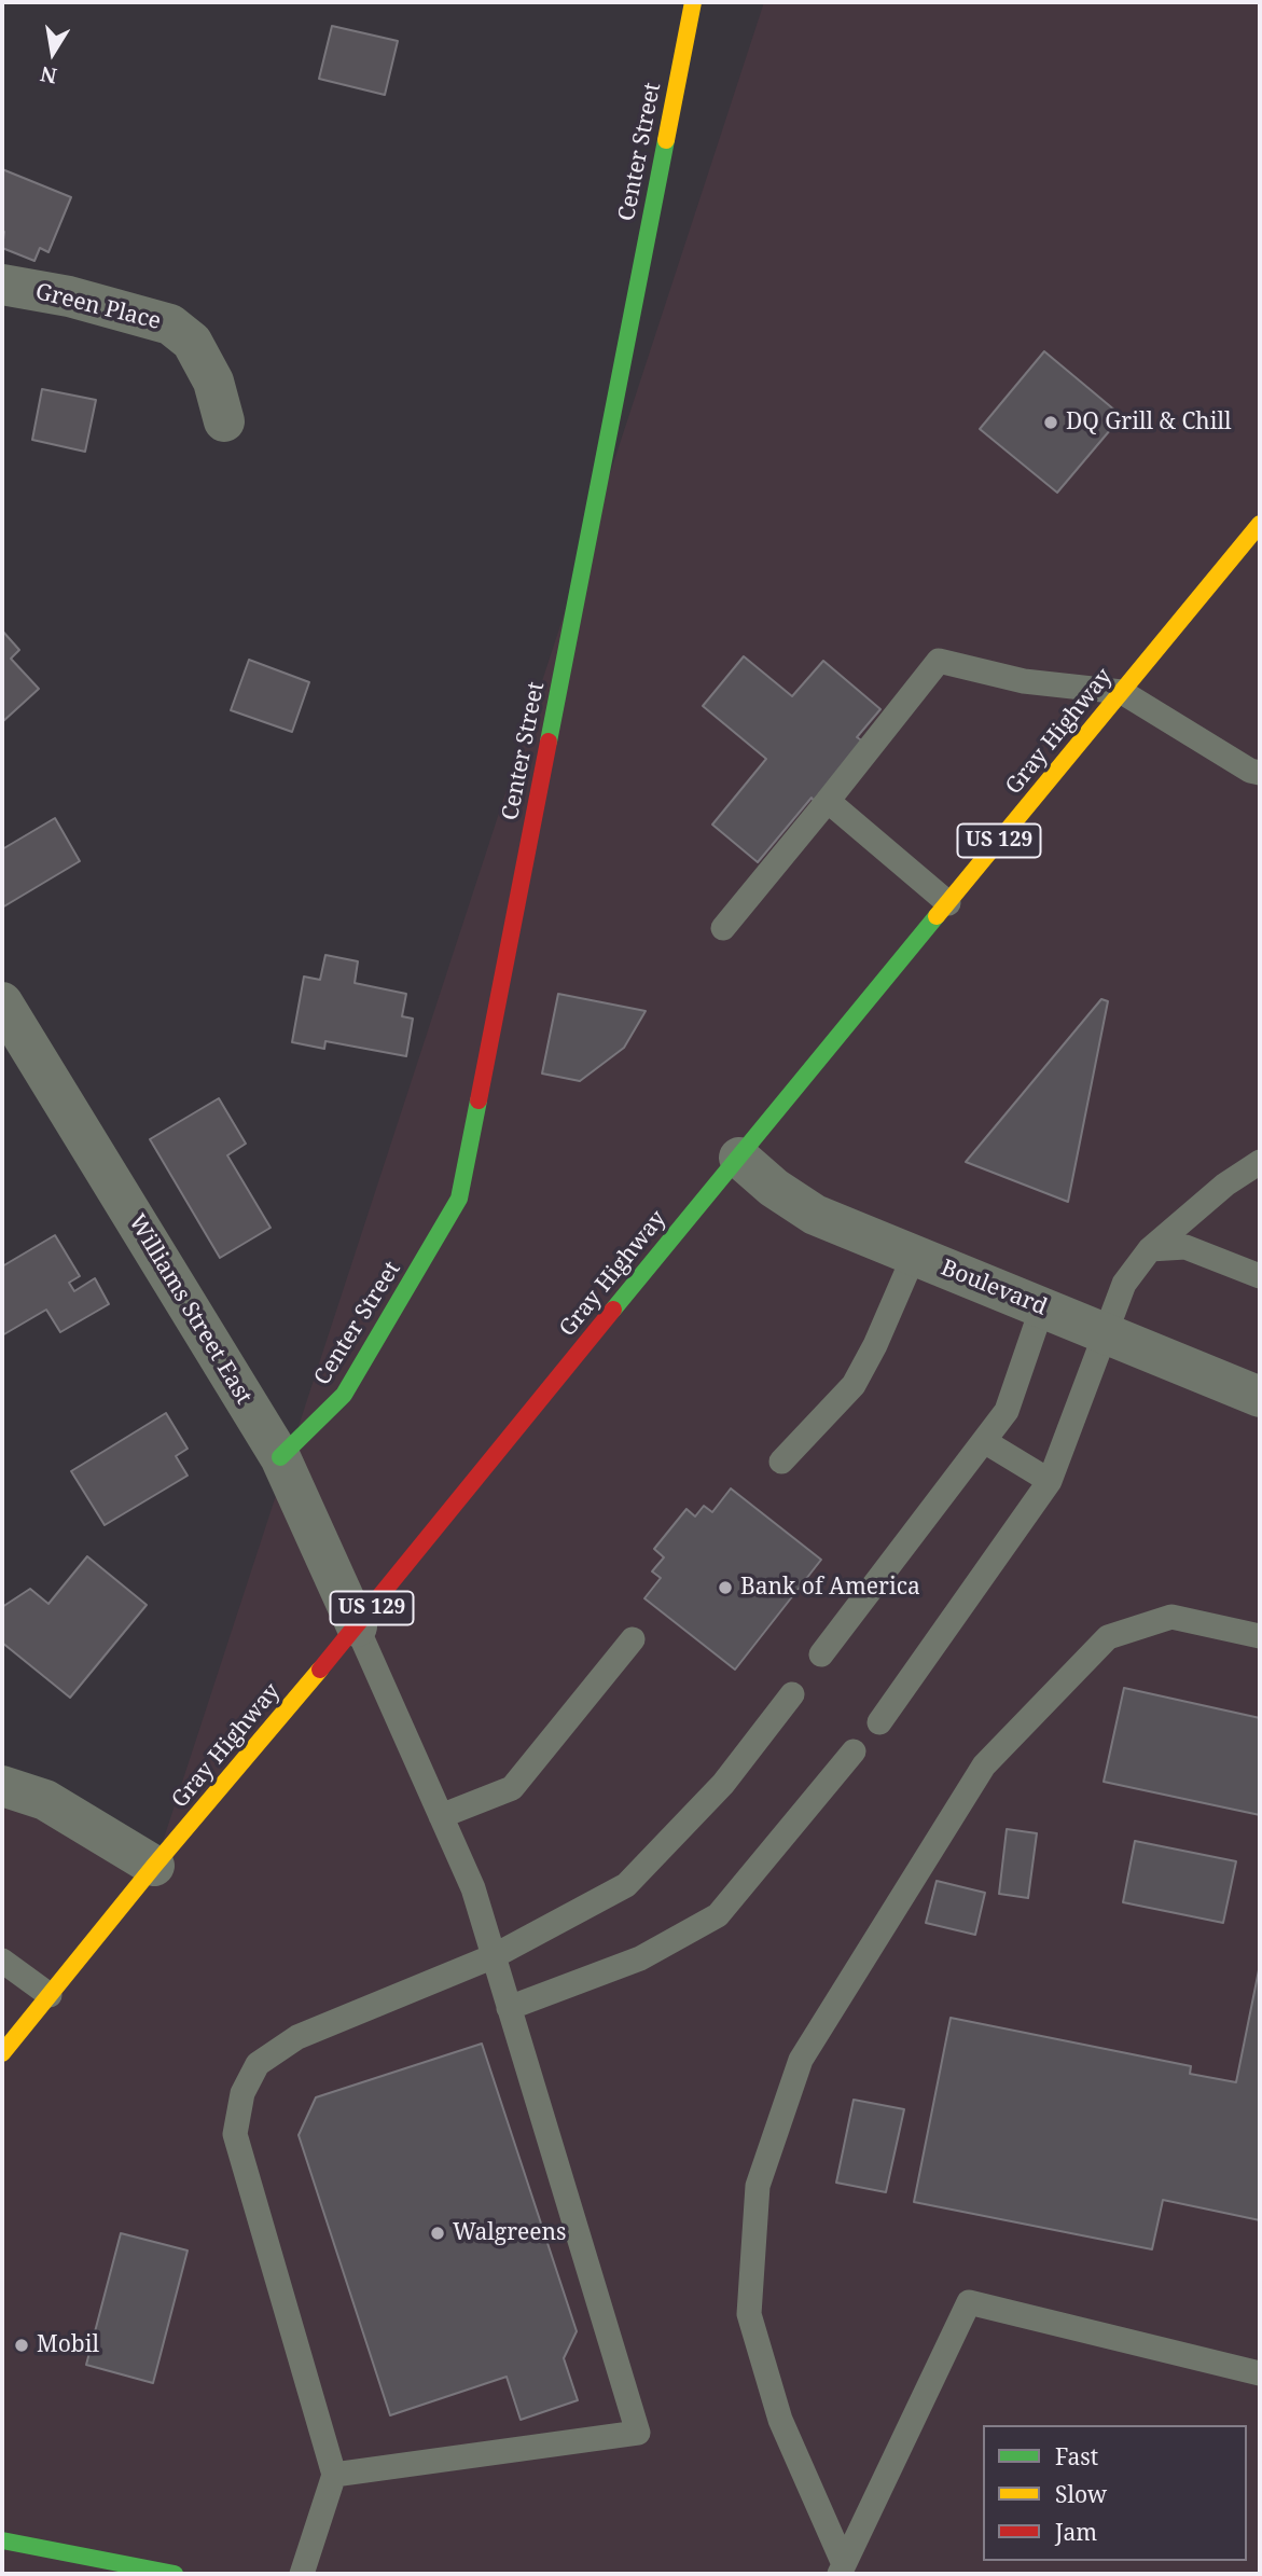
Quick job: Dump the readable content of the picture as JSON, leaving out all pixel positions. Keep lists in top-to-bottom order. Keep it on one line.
{"streets":{"main road":["Center Street","Gray Highway","US 129"],"street":["Green Place","Boulevard","Williams Street East"]},"crossings":[["Center Street","Williams Street East"],["Gray Highway","Boulevard"],["Gray Highway","Williams Street East"]],"places":["DQ Grill & Chill","Bank of America","Walgreens","Mobil"],"legend":["Fast","Slow","Jam"],"north":"bottom"}
